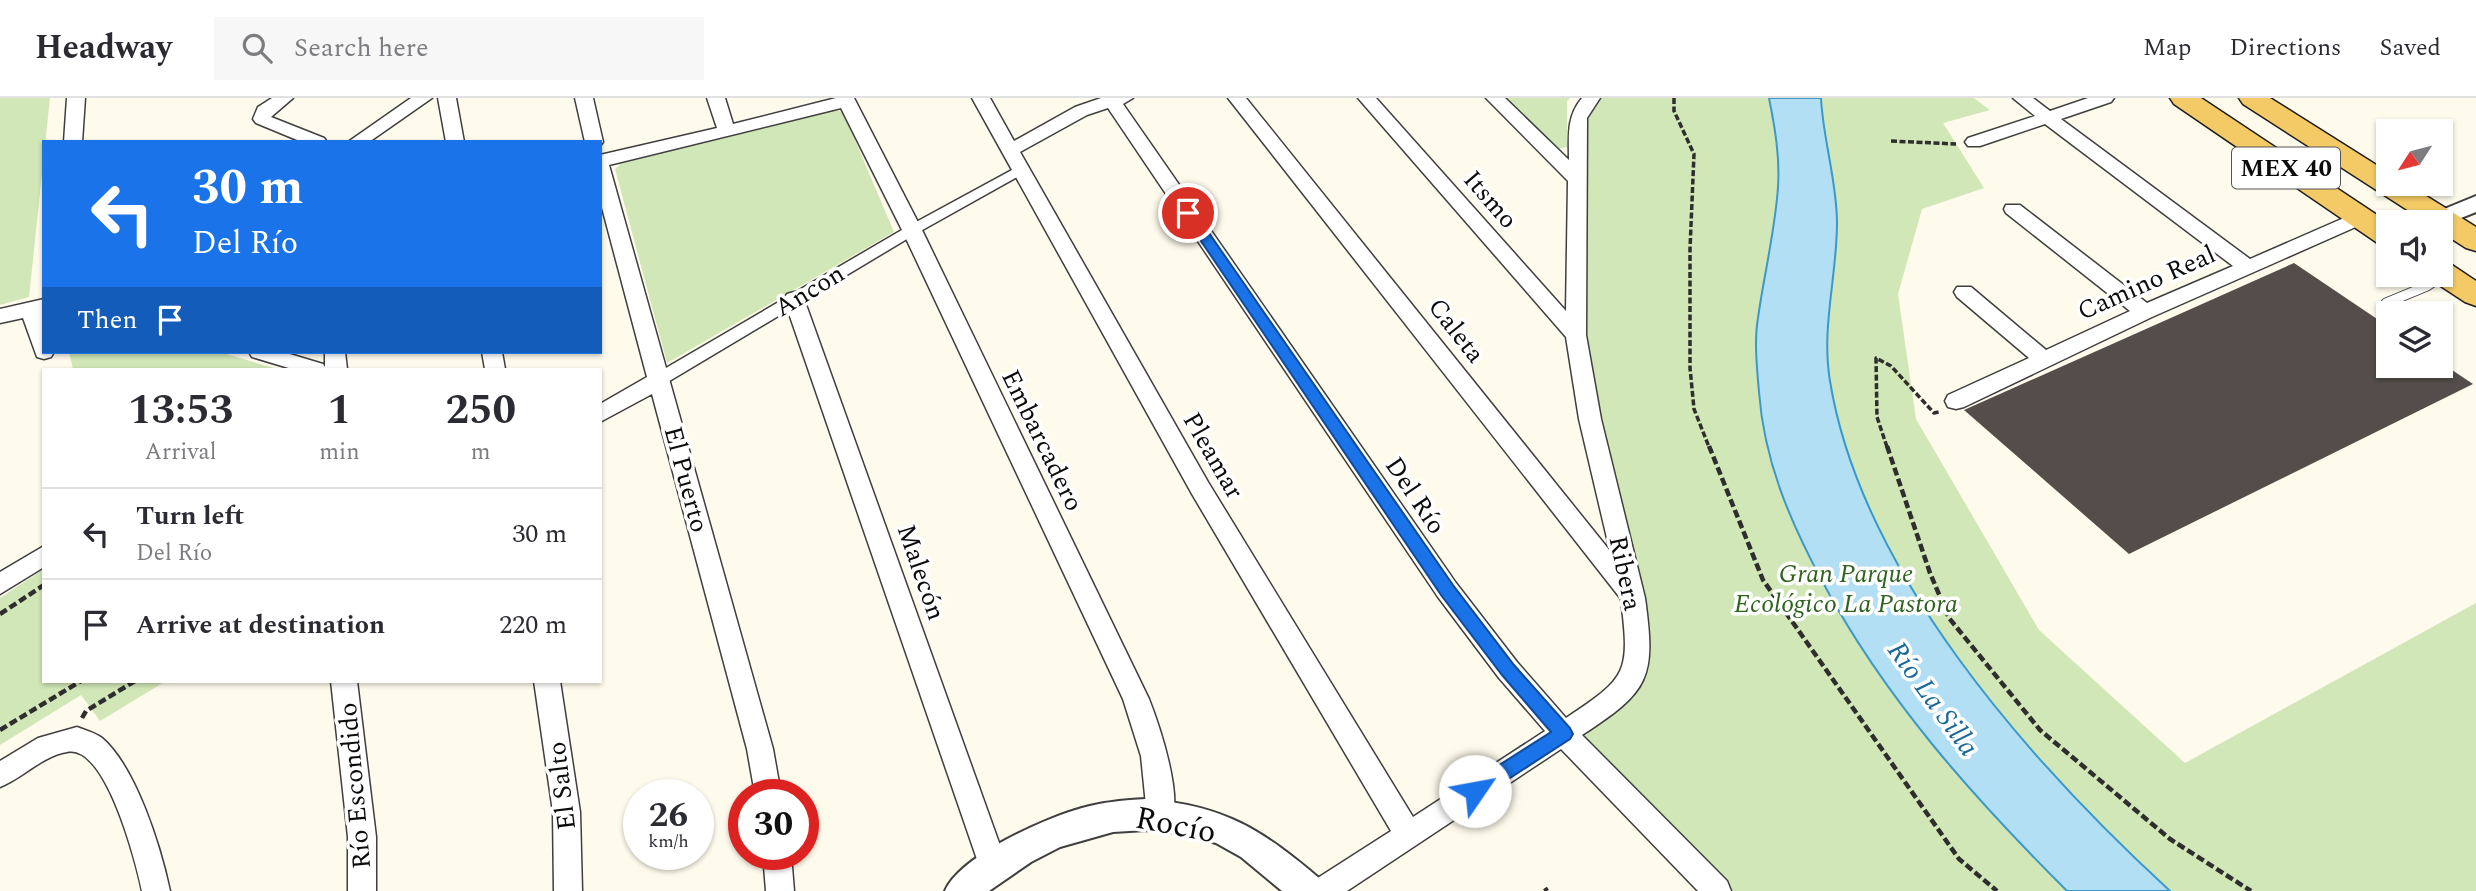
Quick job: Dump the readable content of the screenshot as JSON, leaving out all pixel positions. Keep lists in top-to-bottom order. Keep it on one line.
{"streets":{"main road":["MEX 40"],"street":["Itsmo","Camino Real","Ancon","Caleta","Embarcadero","Pleamar","El Puerto","Del Río","Malecón","Ribera","Río Escondido","El Salto","Rocío"]},"crossings":[["MEX 40","Camino Real"],["Itsmo","Ribera"],["Ancon","Embarcadero"],["Ancon","Pleamar"],["Ancon","El Puerto"],["Ancon","Malecón"],["Caleta","Ribera"],["Embarcadero","Rocío"],["Pleamar","Ribera"],["Del Río","Ribera"],["Malecón","Rocío"]],"water":["Río La Silla"],"parks":["Gran Parque Ecológico La Pastora"],"north":"bottom left","page":{"header":"Headway","search":"Search here","nav":["Map","Directions","Saved"],"turn":["30 m","Del Río"],"then":"Then","eta":["13:53","Arrival","1","min","250","m"],"list":[{"name":"Turn left","note":"Del Río","value":"30 m"},{"name":"Arrive at destination","value":"220 m"}],"speed":"26 km/h","limit":"30"}}
